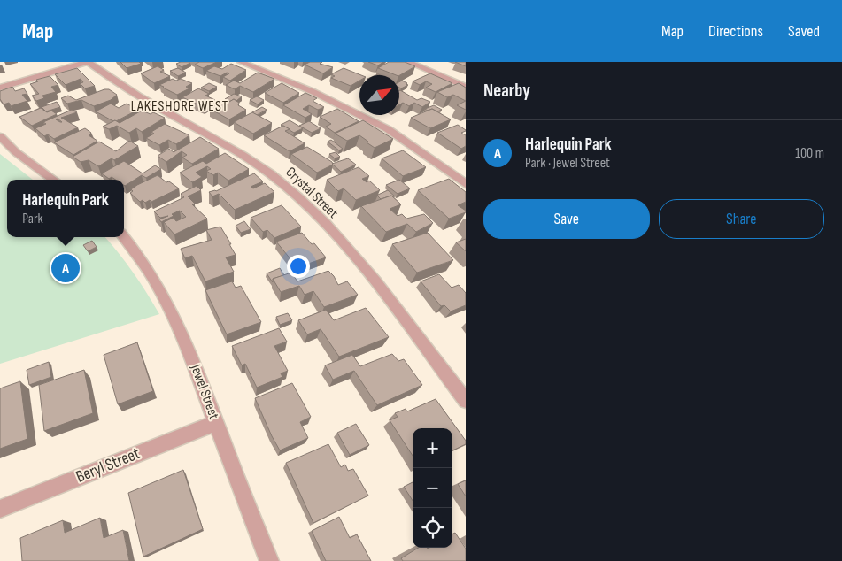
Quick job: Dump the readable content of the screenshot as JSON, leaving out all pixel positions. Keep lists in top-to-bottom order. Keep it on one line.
{"streets":{"street":["Crystal Street","Jewel Street","Beryl Street"]},"crossings":[["Jewel Street","Beryl Street"]],"districts":["LAKESHORE WEST"],"north":"top right","page":{"header":"Map","nav":["Map","Directions","Saved"],"heading":"Nearby","list":[{"mark":"A","name":"Harlequin Park","note":"Park · Jewel Street","value":"100 m"}],"popup":["Harlequin Park","Park"],"buttons":["Save","Share"],"pins":"A","map_buttons":["+","−"]}}
